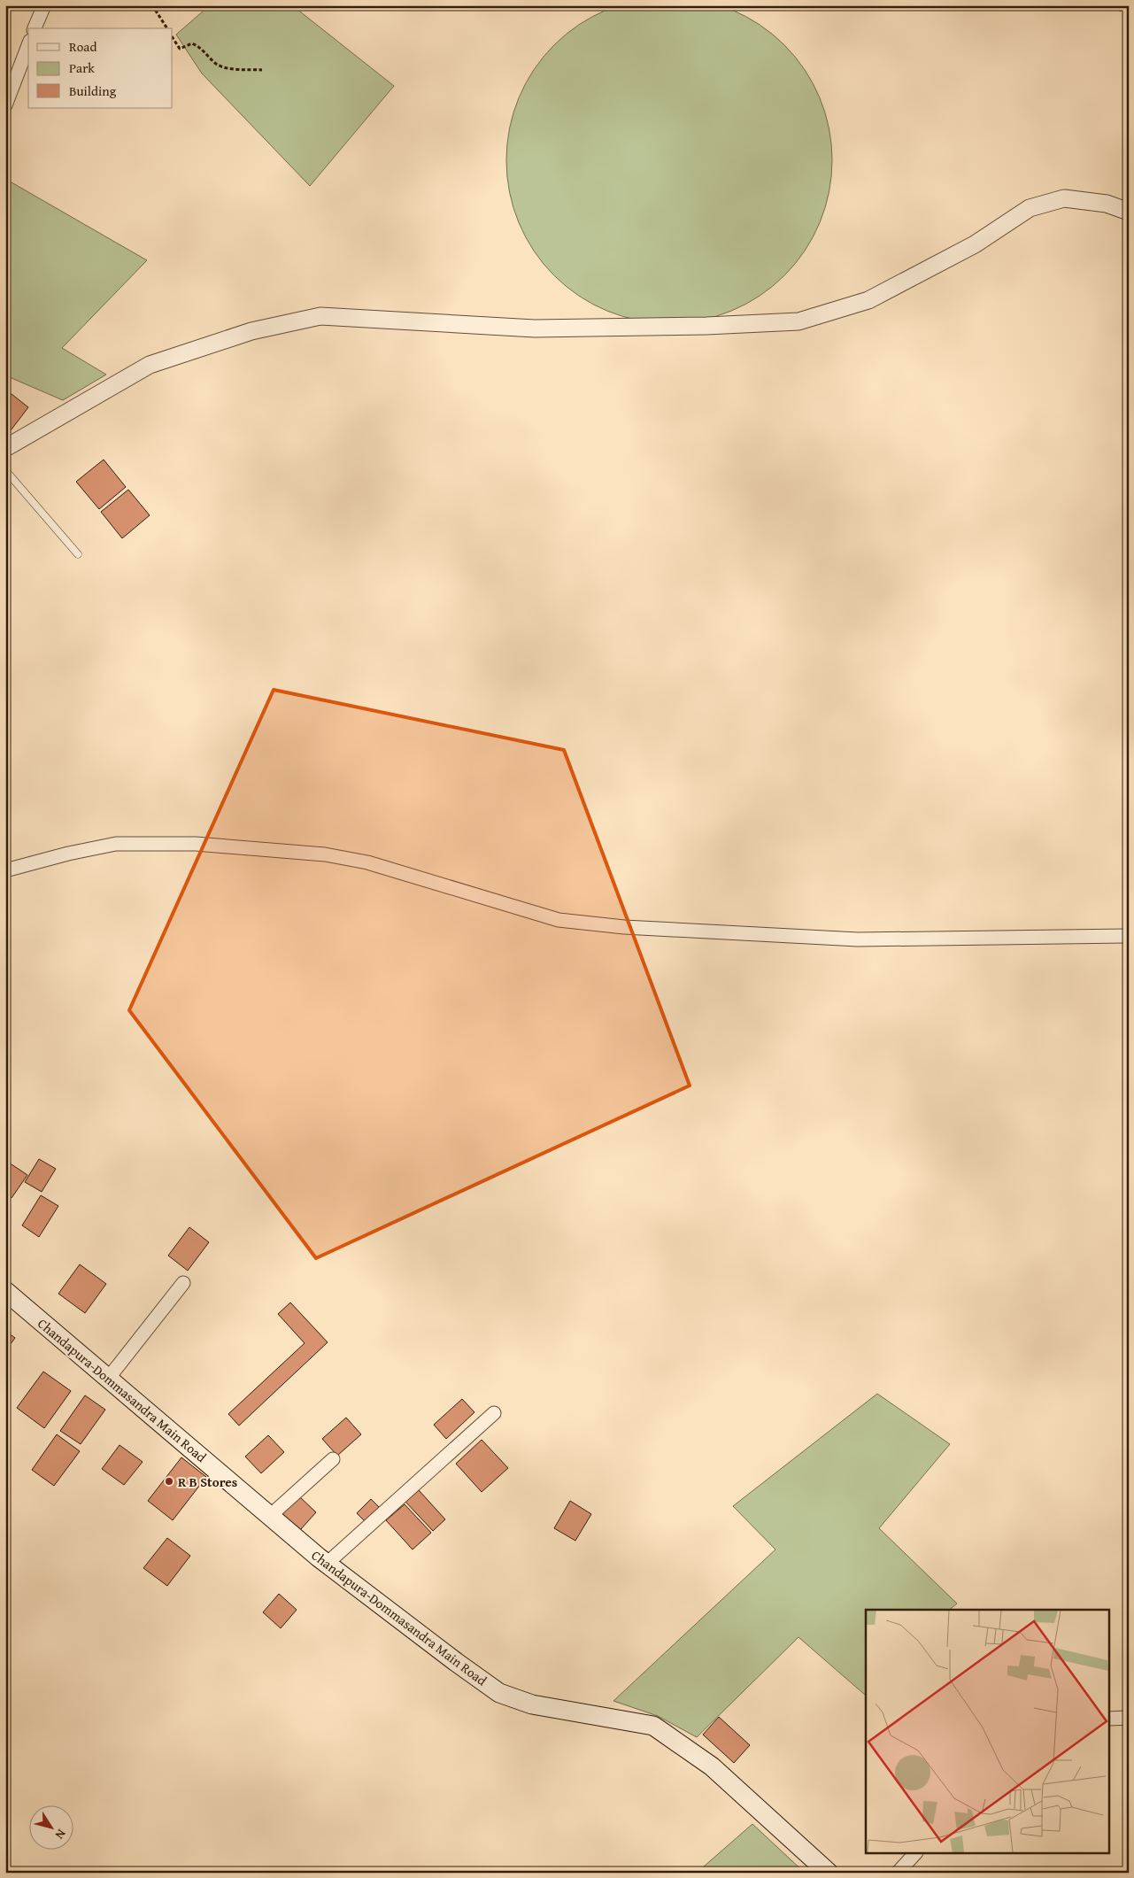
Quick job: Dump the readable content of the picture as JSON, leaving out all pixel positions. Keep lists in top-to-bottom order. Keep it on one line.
{"streets":{"main road":["Chandapura-Dommasandra Main Road"]},"places":["R B Stores"],"legend":["Road","Park","Building"],"north":"bottom right"}
